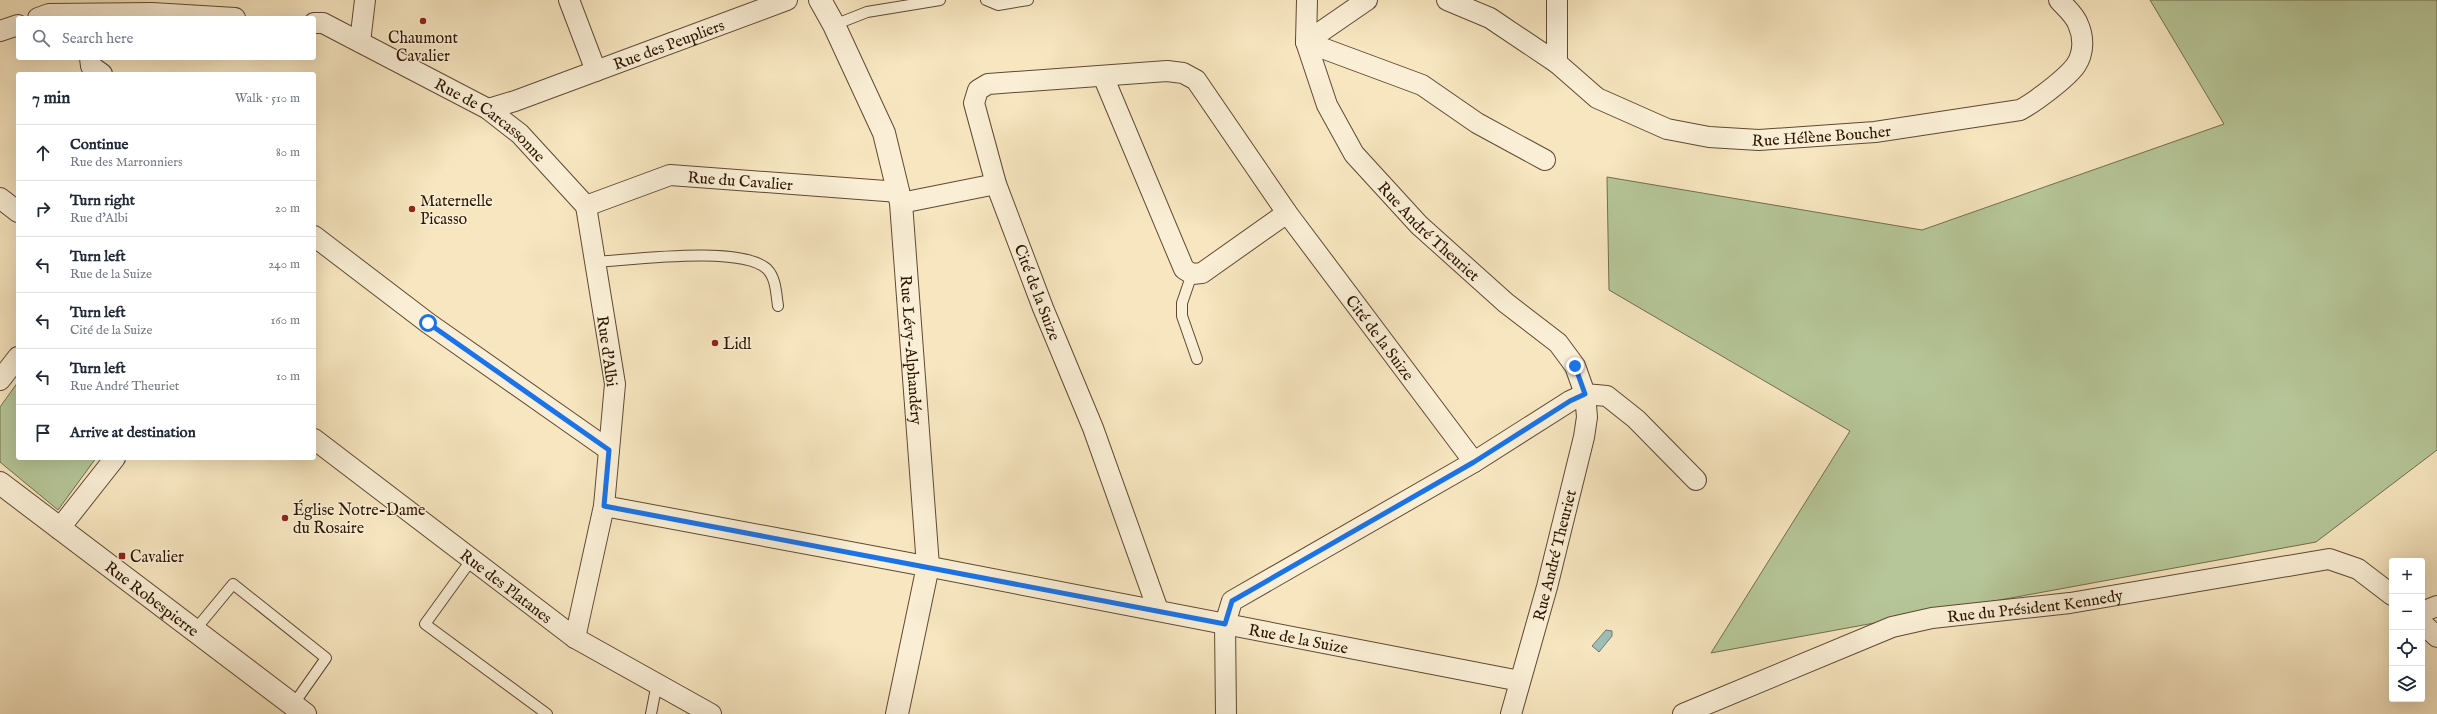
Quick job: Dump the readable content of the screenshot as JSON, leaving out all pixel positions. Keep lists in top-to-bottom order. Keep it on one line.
{"streets":{"street":["Rue des Peupliers","Rue de Carcassonne","Rue Hélène Boucher","Rue du Cavalier","Rue André Theuriet","Cité de la Suize","Rue Lévy-Alphandéry","Rue d'Albi","Rue des Platanes","Rue Robespierre","Rue du Président Kennedy","Rue de la Suize"]},"crossings":[["Rue des Peupliers","Rue de Carcassonne"],["Rue de Carcassonne","Rue du Cavalier"],["Rue de Carcassonne","Rue d'Albi"],["Rue du Cavalier","Cité de la Suize"],["Rue du Cavalier","Rue Lévy-Alphandéry"],["Rue du Cavalier","Rue d'Albi"],["Rue André Theuriet","Rue de la Suize"],["Cité de la Suize","Rue de la Suize"],["Rue Lévy-Alphandéry","Rue de la Suize"],["Rue d'Albi","Rue des Platanes"],["Rue d'Albi","Rue de la Suize"]],"places":{"other":["Chaumont Cavalier","Maternelle Picasso","Lidl","Église Notre-Dame du Rosaire"],"transit":["Cavalier"]},"page":{"search":"Search here","heading":["7 min","Walk · 510 m"],"list":[["Continue","Rue des Marronniers","80 m"],["Turn right","Rue d'Albi","20 m"],["Turn left","Rue de la Suize","240 m"],["Turn left","Cité de la Suize","160 m"],["Turn left","Rue André Theuriet","10 m"],"Arrive at destination"],"map_buttons":["+","−"]}}
